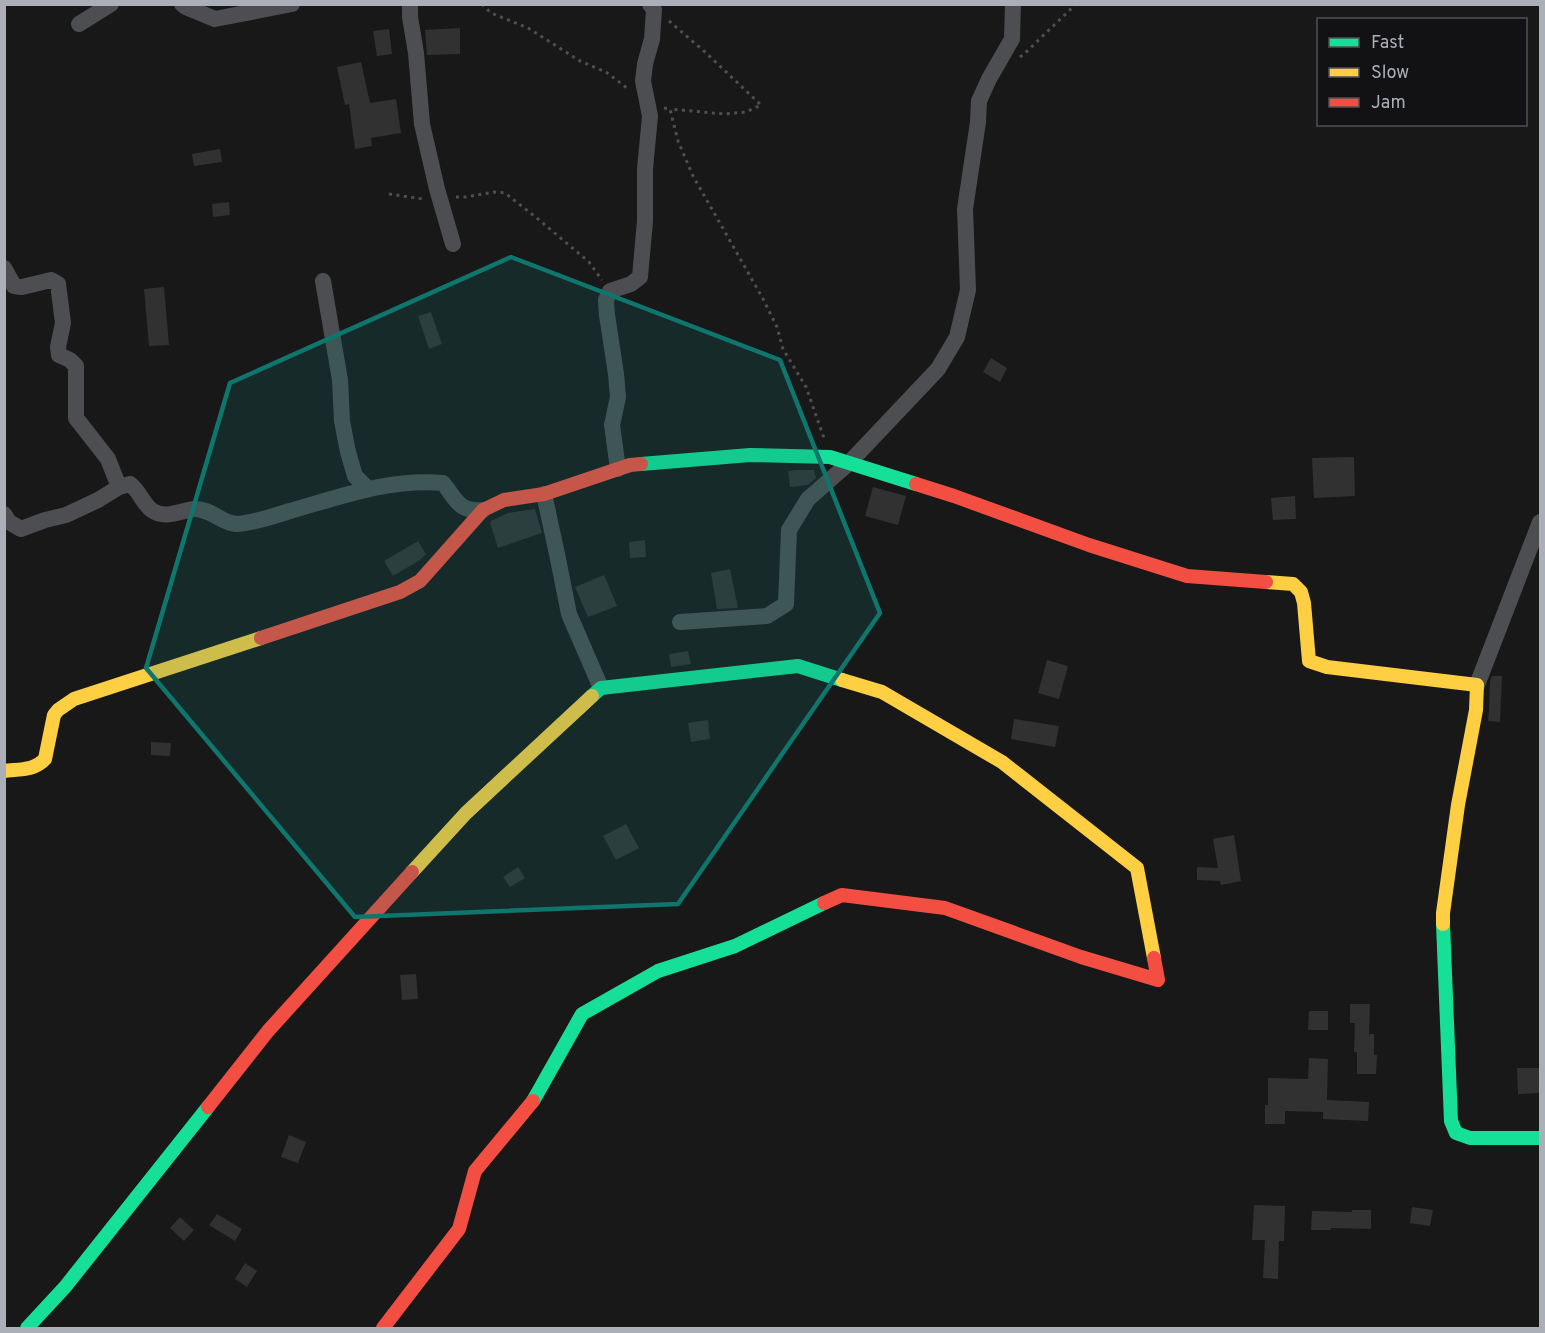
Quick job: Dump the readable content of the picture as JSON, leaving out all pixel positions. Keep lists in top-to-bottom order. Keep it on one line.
{"legend":["Fast","Slow","Jam"]}
